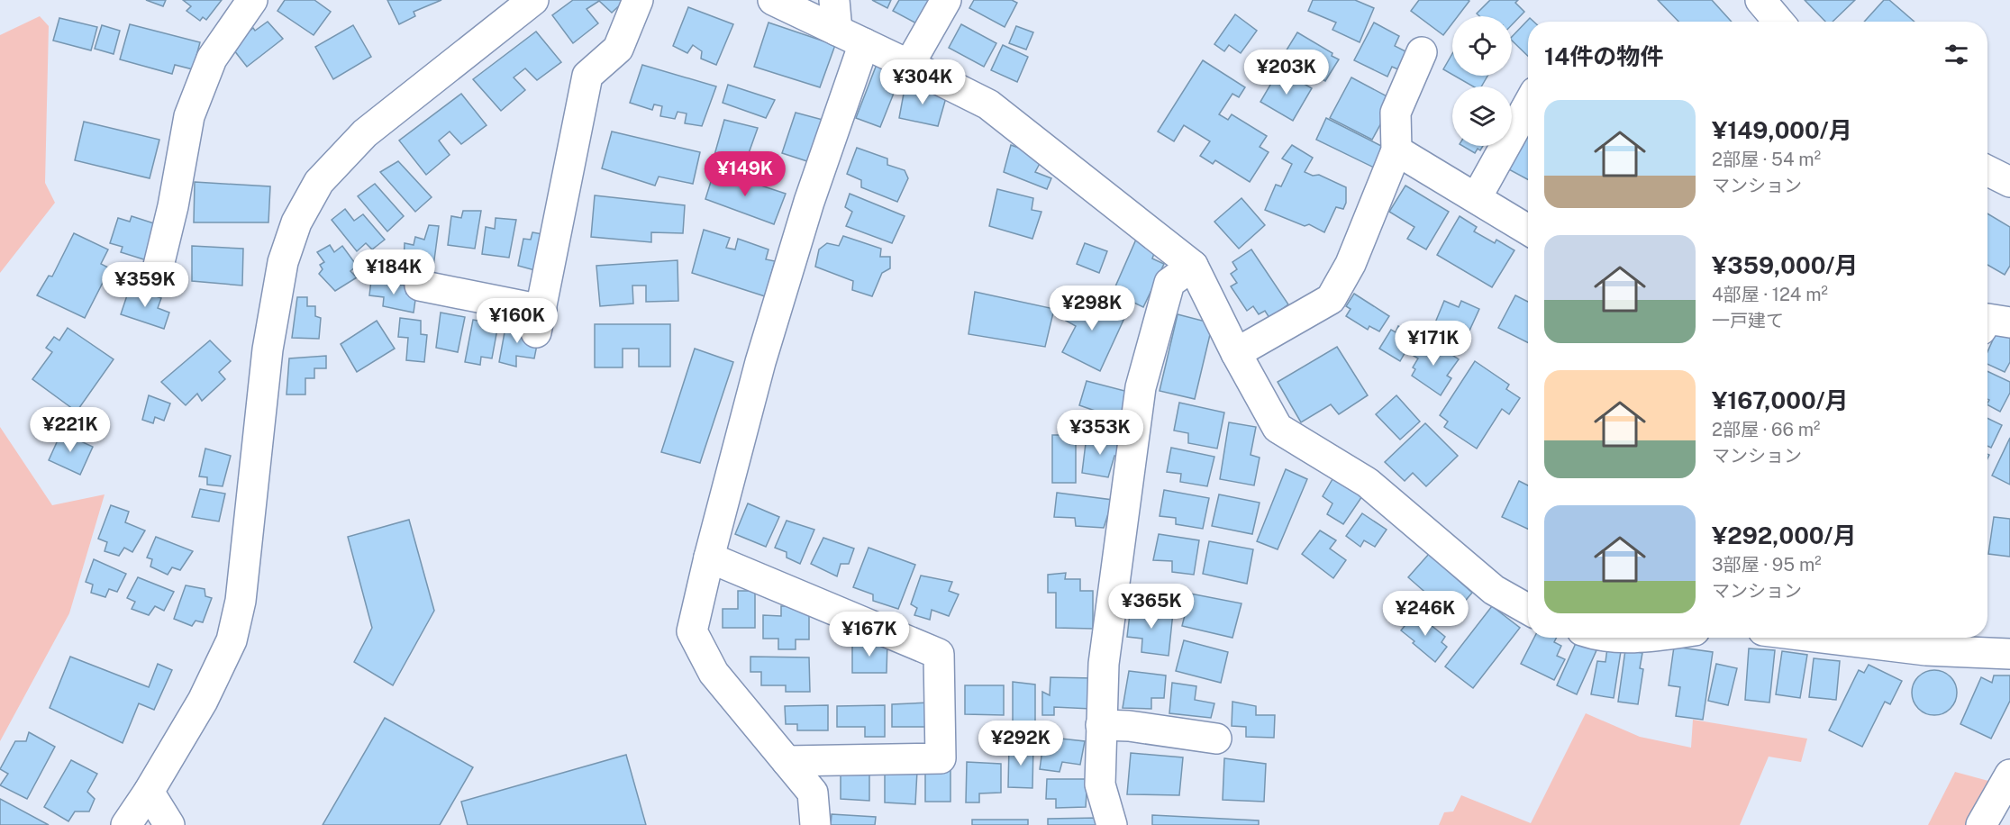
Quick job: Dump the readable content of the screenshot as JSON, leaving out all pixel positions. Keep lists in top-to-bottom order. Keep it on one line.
{"page":{"heading":"14件の物件","price":["¥203K","¥304K","¥149K","¥184K","¥359K","¥298K","¥160K","¥171K","¥221K","¥353K","¥365K","¥246K","¥167K","¥292K"],"list":[{"name":"¥149,000/月","note":"2部屋 · 54 m² · マンション"},{"name":"¥359,000/月","note":"4部屋 · 124 m² · 一戸建て"},{"name":"¥167,000/月","note":"2部屋 · 66 m² · マンション"},{"name":"¥292,000/月","note":"3部屋 · 95 m² · マンション"}]}}
